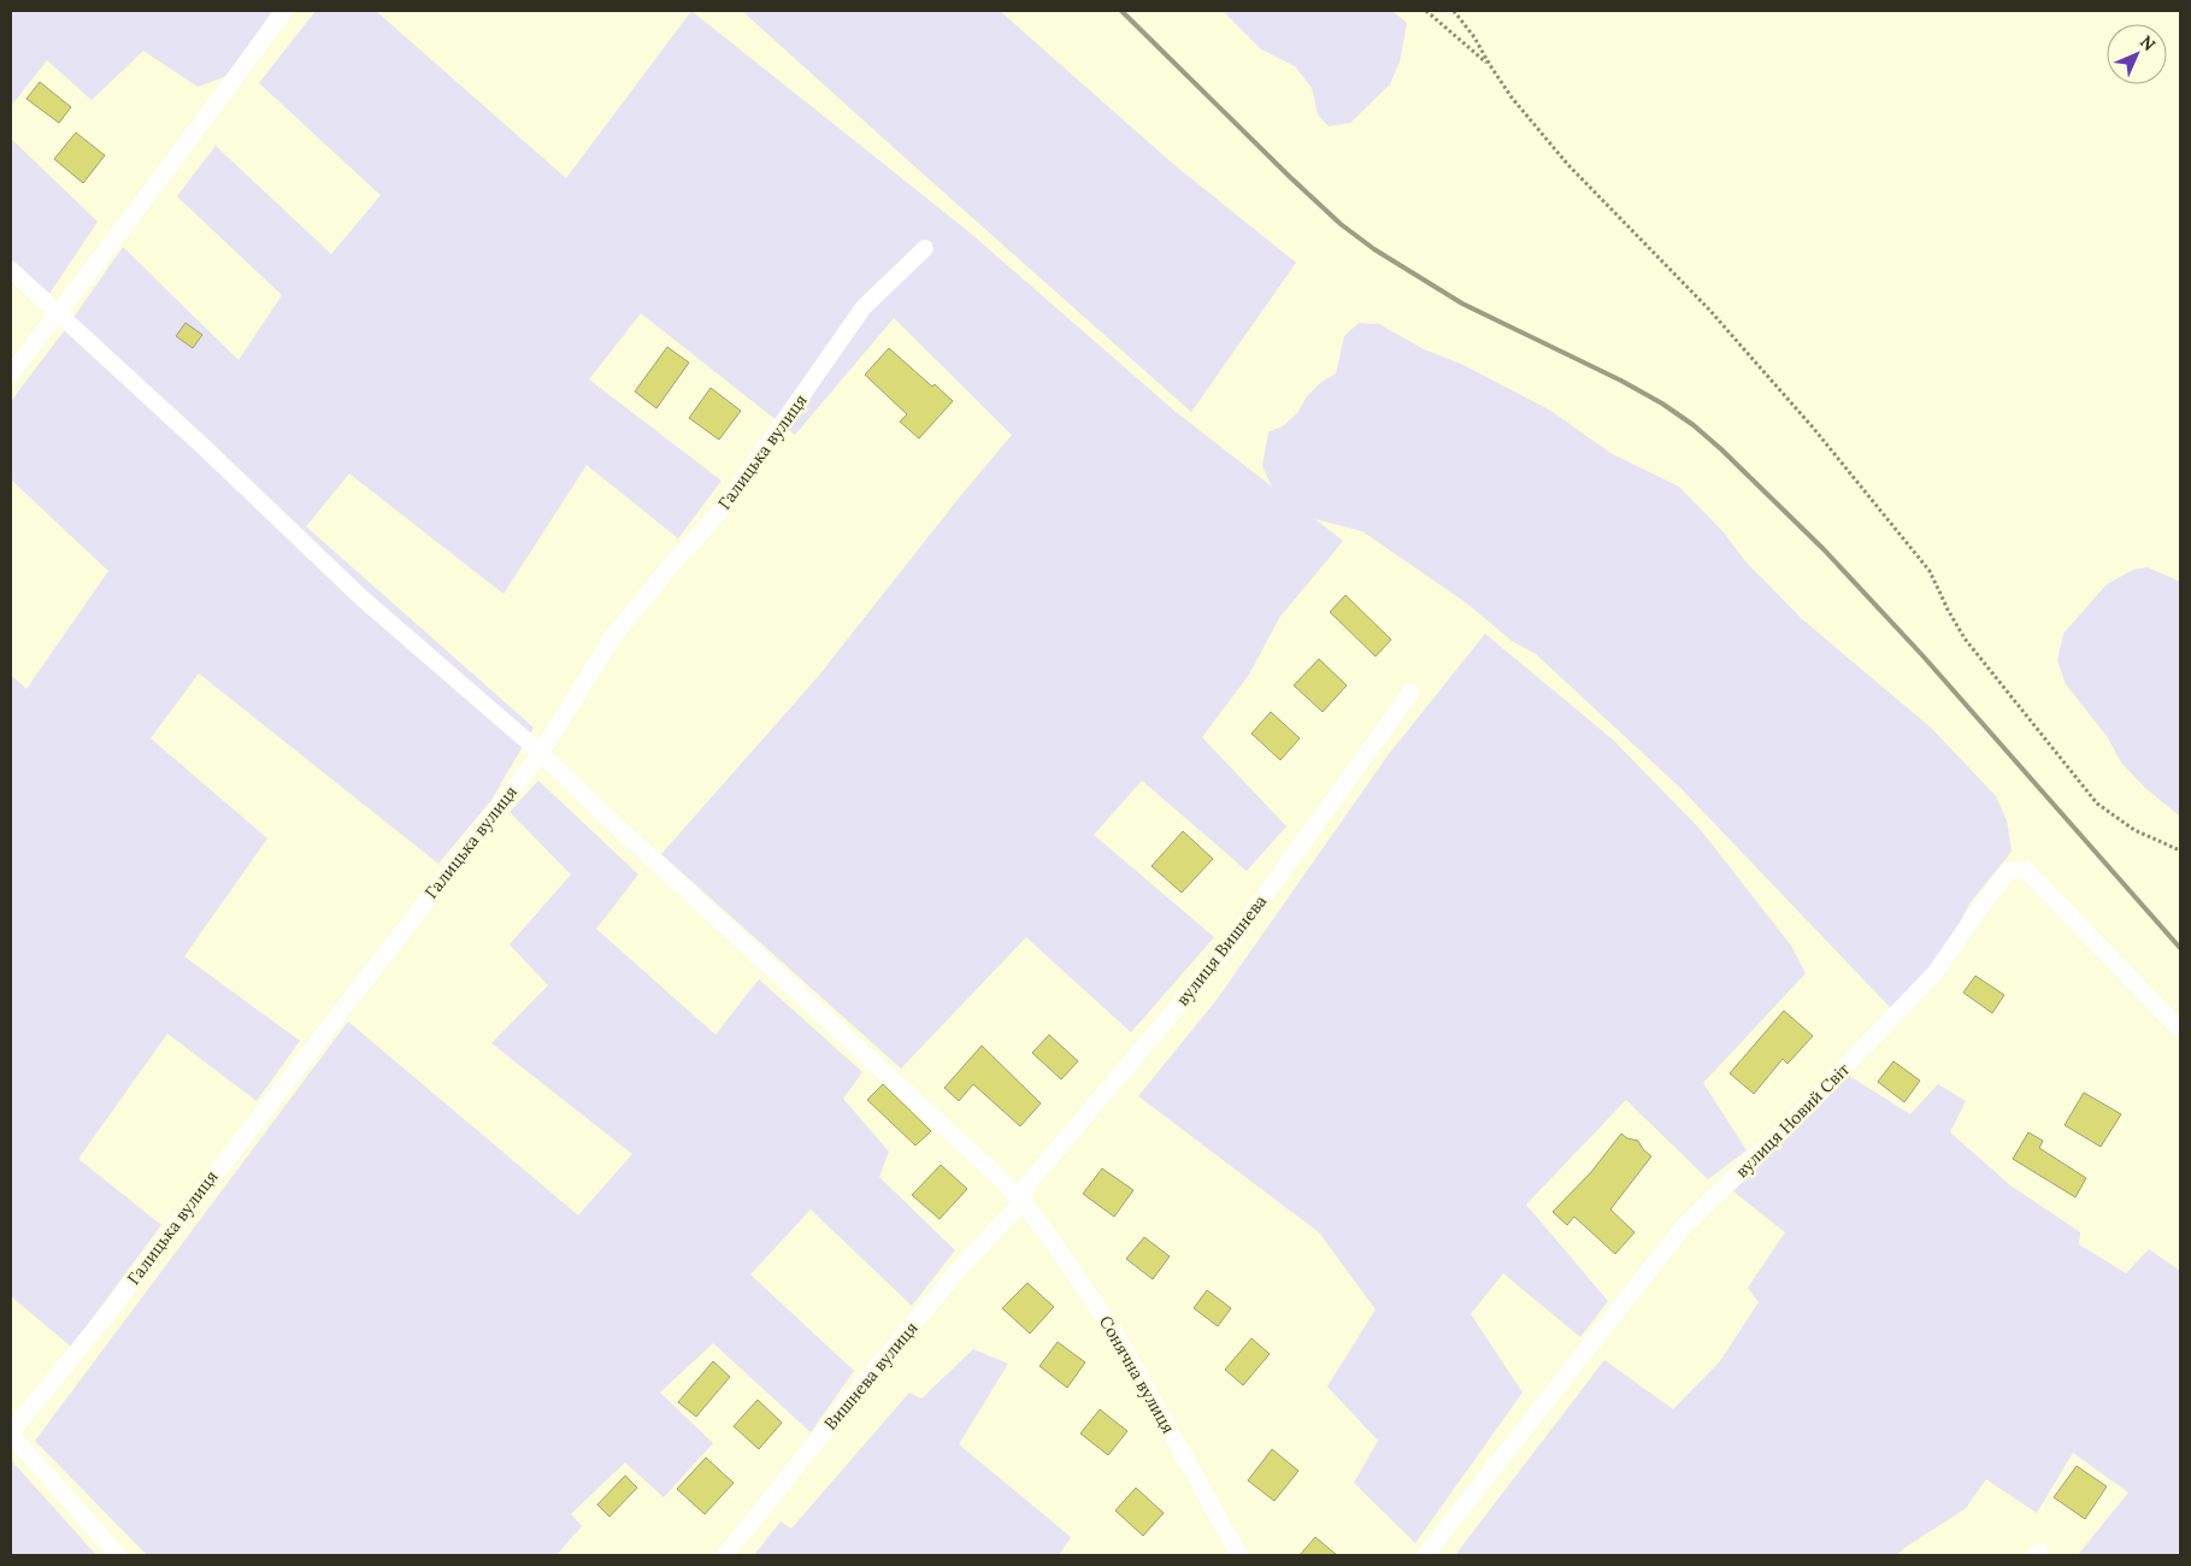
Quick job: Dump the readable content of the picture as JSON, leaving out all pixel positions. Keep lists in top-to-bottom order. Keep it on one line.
{"streets":{"street":["Галицька вулиця","вулиця Вишнева","вулиця Новий Світ","Сонячна вулиця","Вишнева вулиця"]},"crossings":[["Галицька вулиця","Сонячна вулиця"],["вулиця Вишнева","Сонячна вулиця"],["вулиця Вишнева","Вишнева вулиця"],["Сонячна вулиця","Вишнева вулиця"]],"north":"top right"}
